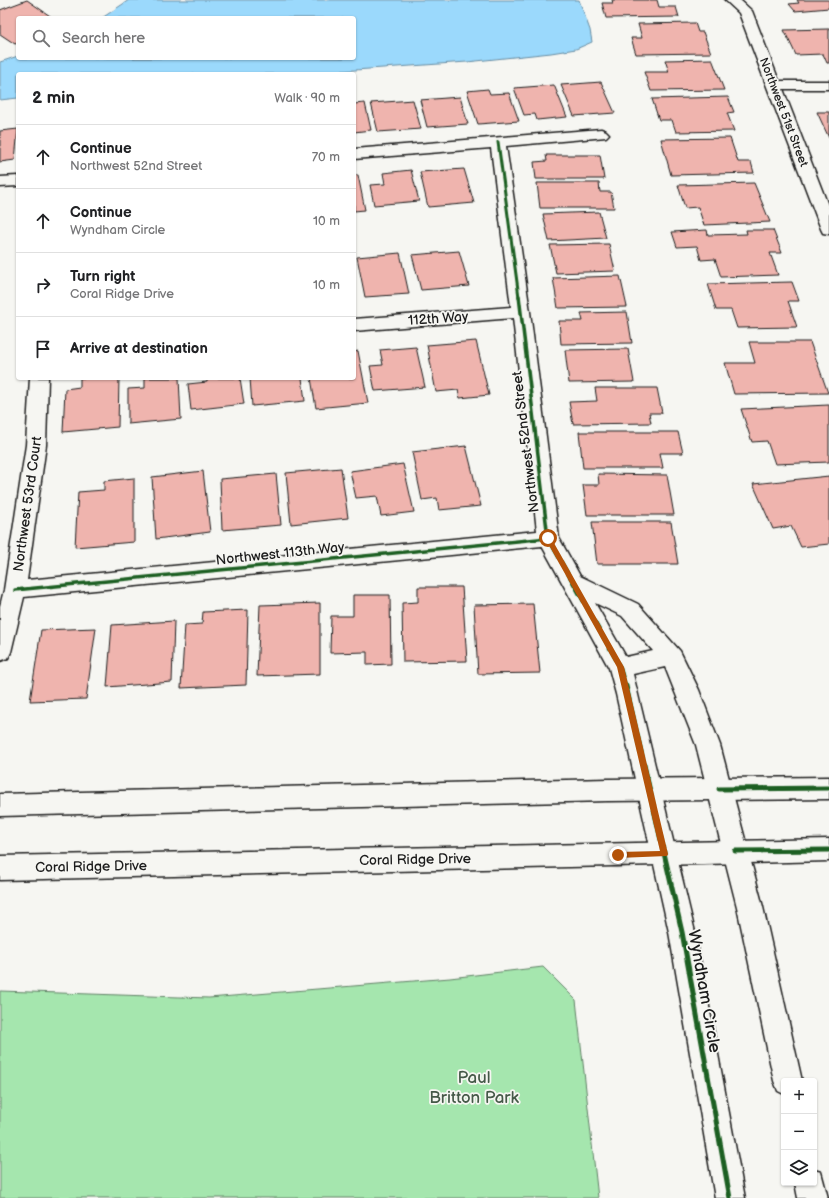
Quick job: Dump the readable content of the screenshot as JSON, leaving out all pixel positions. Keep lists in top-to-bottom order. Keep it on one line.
{"streets":{"street":["Northwest 51st Street","112th Way","Northwest 52nd Street","Northwest 53rd Court","Northwest 113th Way","Coral Ridge Drive","Wyndham Circle"]},"crossings":[["112th Way","Northwest 52nd Street"],["Northwest 52nd Street","Northwest 113th Way"],["Northwest 52nd Street","Wyndham Circle"],["Northwest 53rd Court","Northwest 113th Way"],["Coral Ridge Drive","Wyndham Circle"]],"parks":["Paul Britton Park"],"page":{"search":"Search here","heading":["2 min","Walk · 90 m"],"list":[["Continue","Northwest 52nd Street","70 m"],["Continue","Wyndham Circle","10 m"],["Turn right","Coral Ridge Drive","10 m"],"Arrive at destination"],"map_buttons":["+","−"]}}
